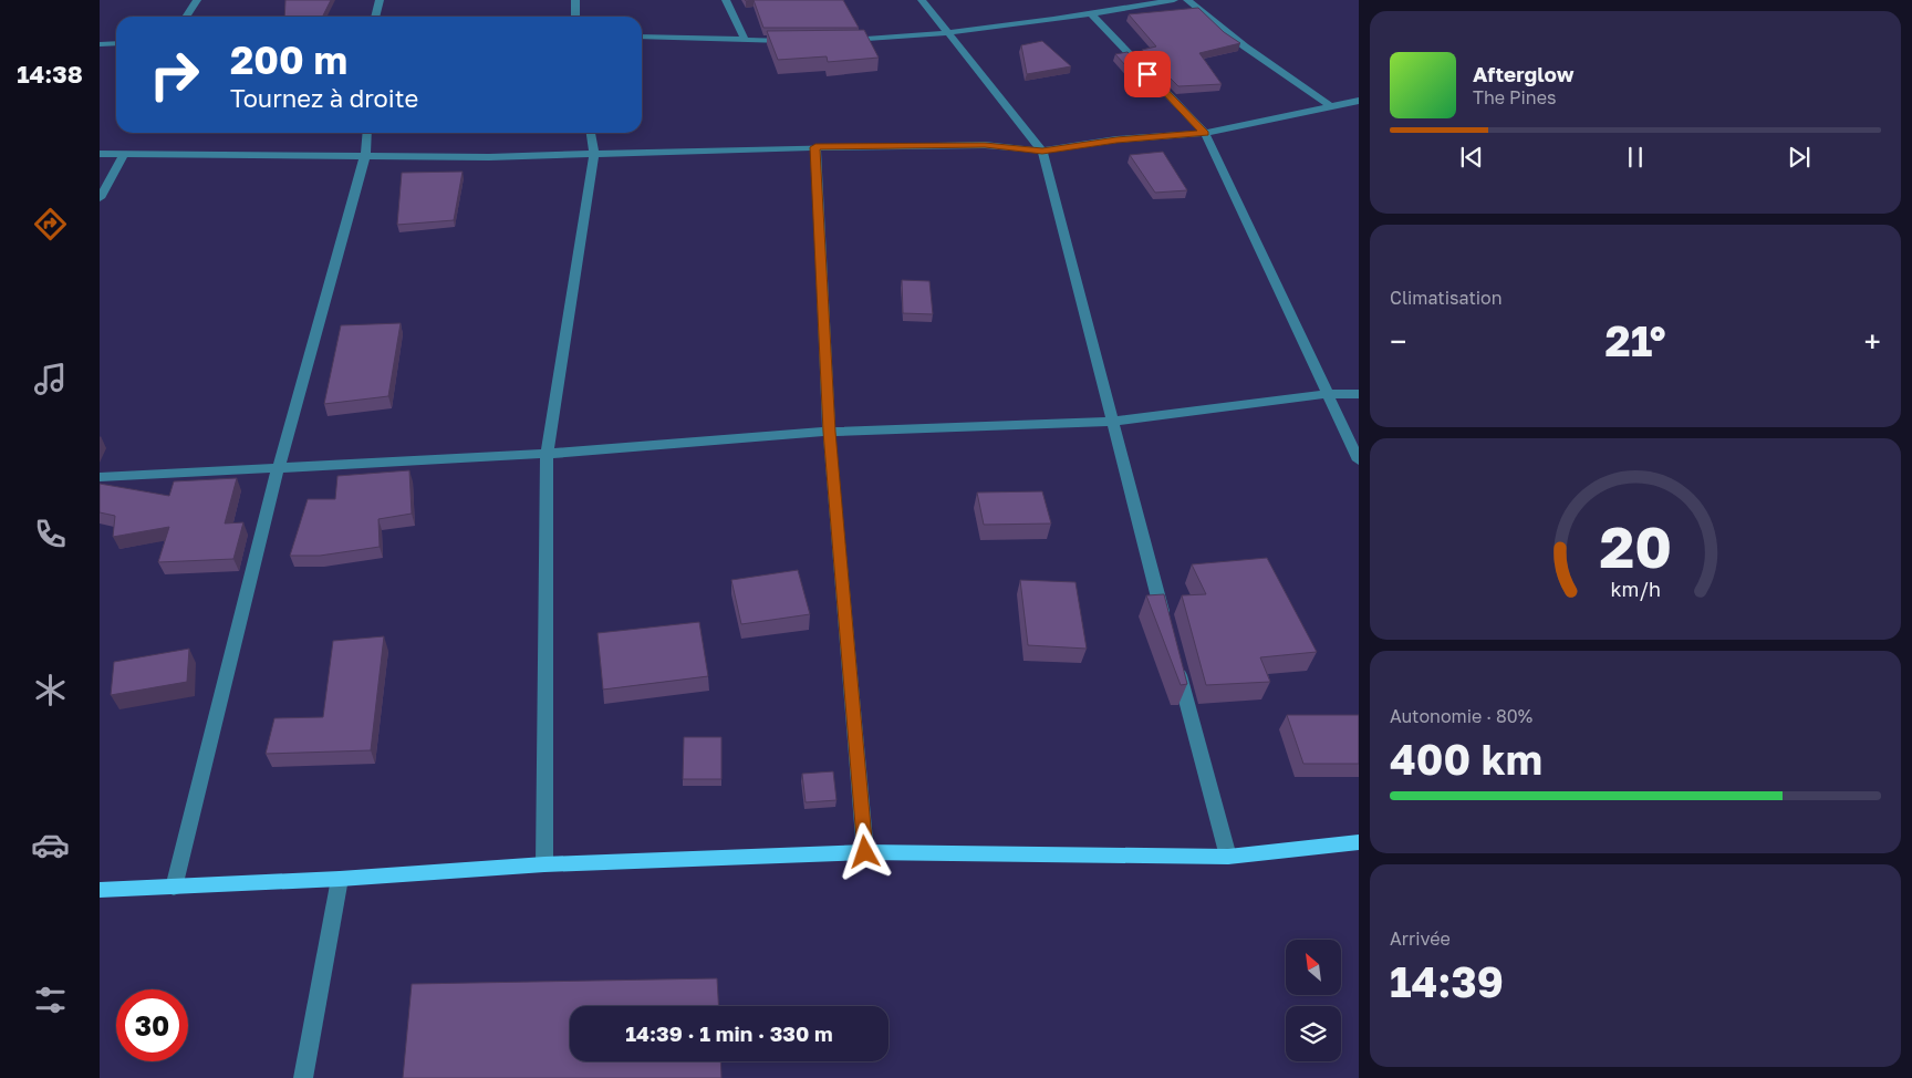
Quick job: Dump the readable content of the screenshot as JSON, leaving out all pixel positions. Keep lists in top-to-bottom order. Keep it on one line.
{"north":"top left","page":{"tabs":"14:38","turn":["200 m","Tournez à droite"],"song":["Afterglow","The Pines"],"tile":["Climatisation",["Autonomie · 80%","400 km"],["Arrivée","14:39"]],"heat":["−","21°","+"],"limit":"30","trip":"14:39 · 1 min · 330 m","gauge":["20","km/h"]}}
